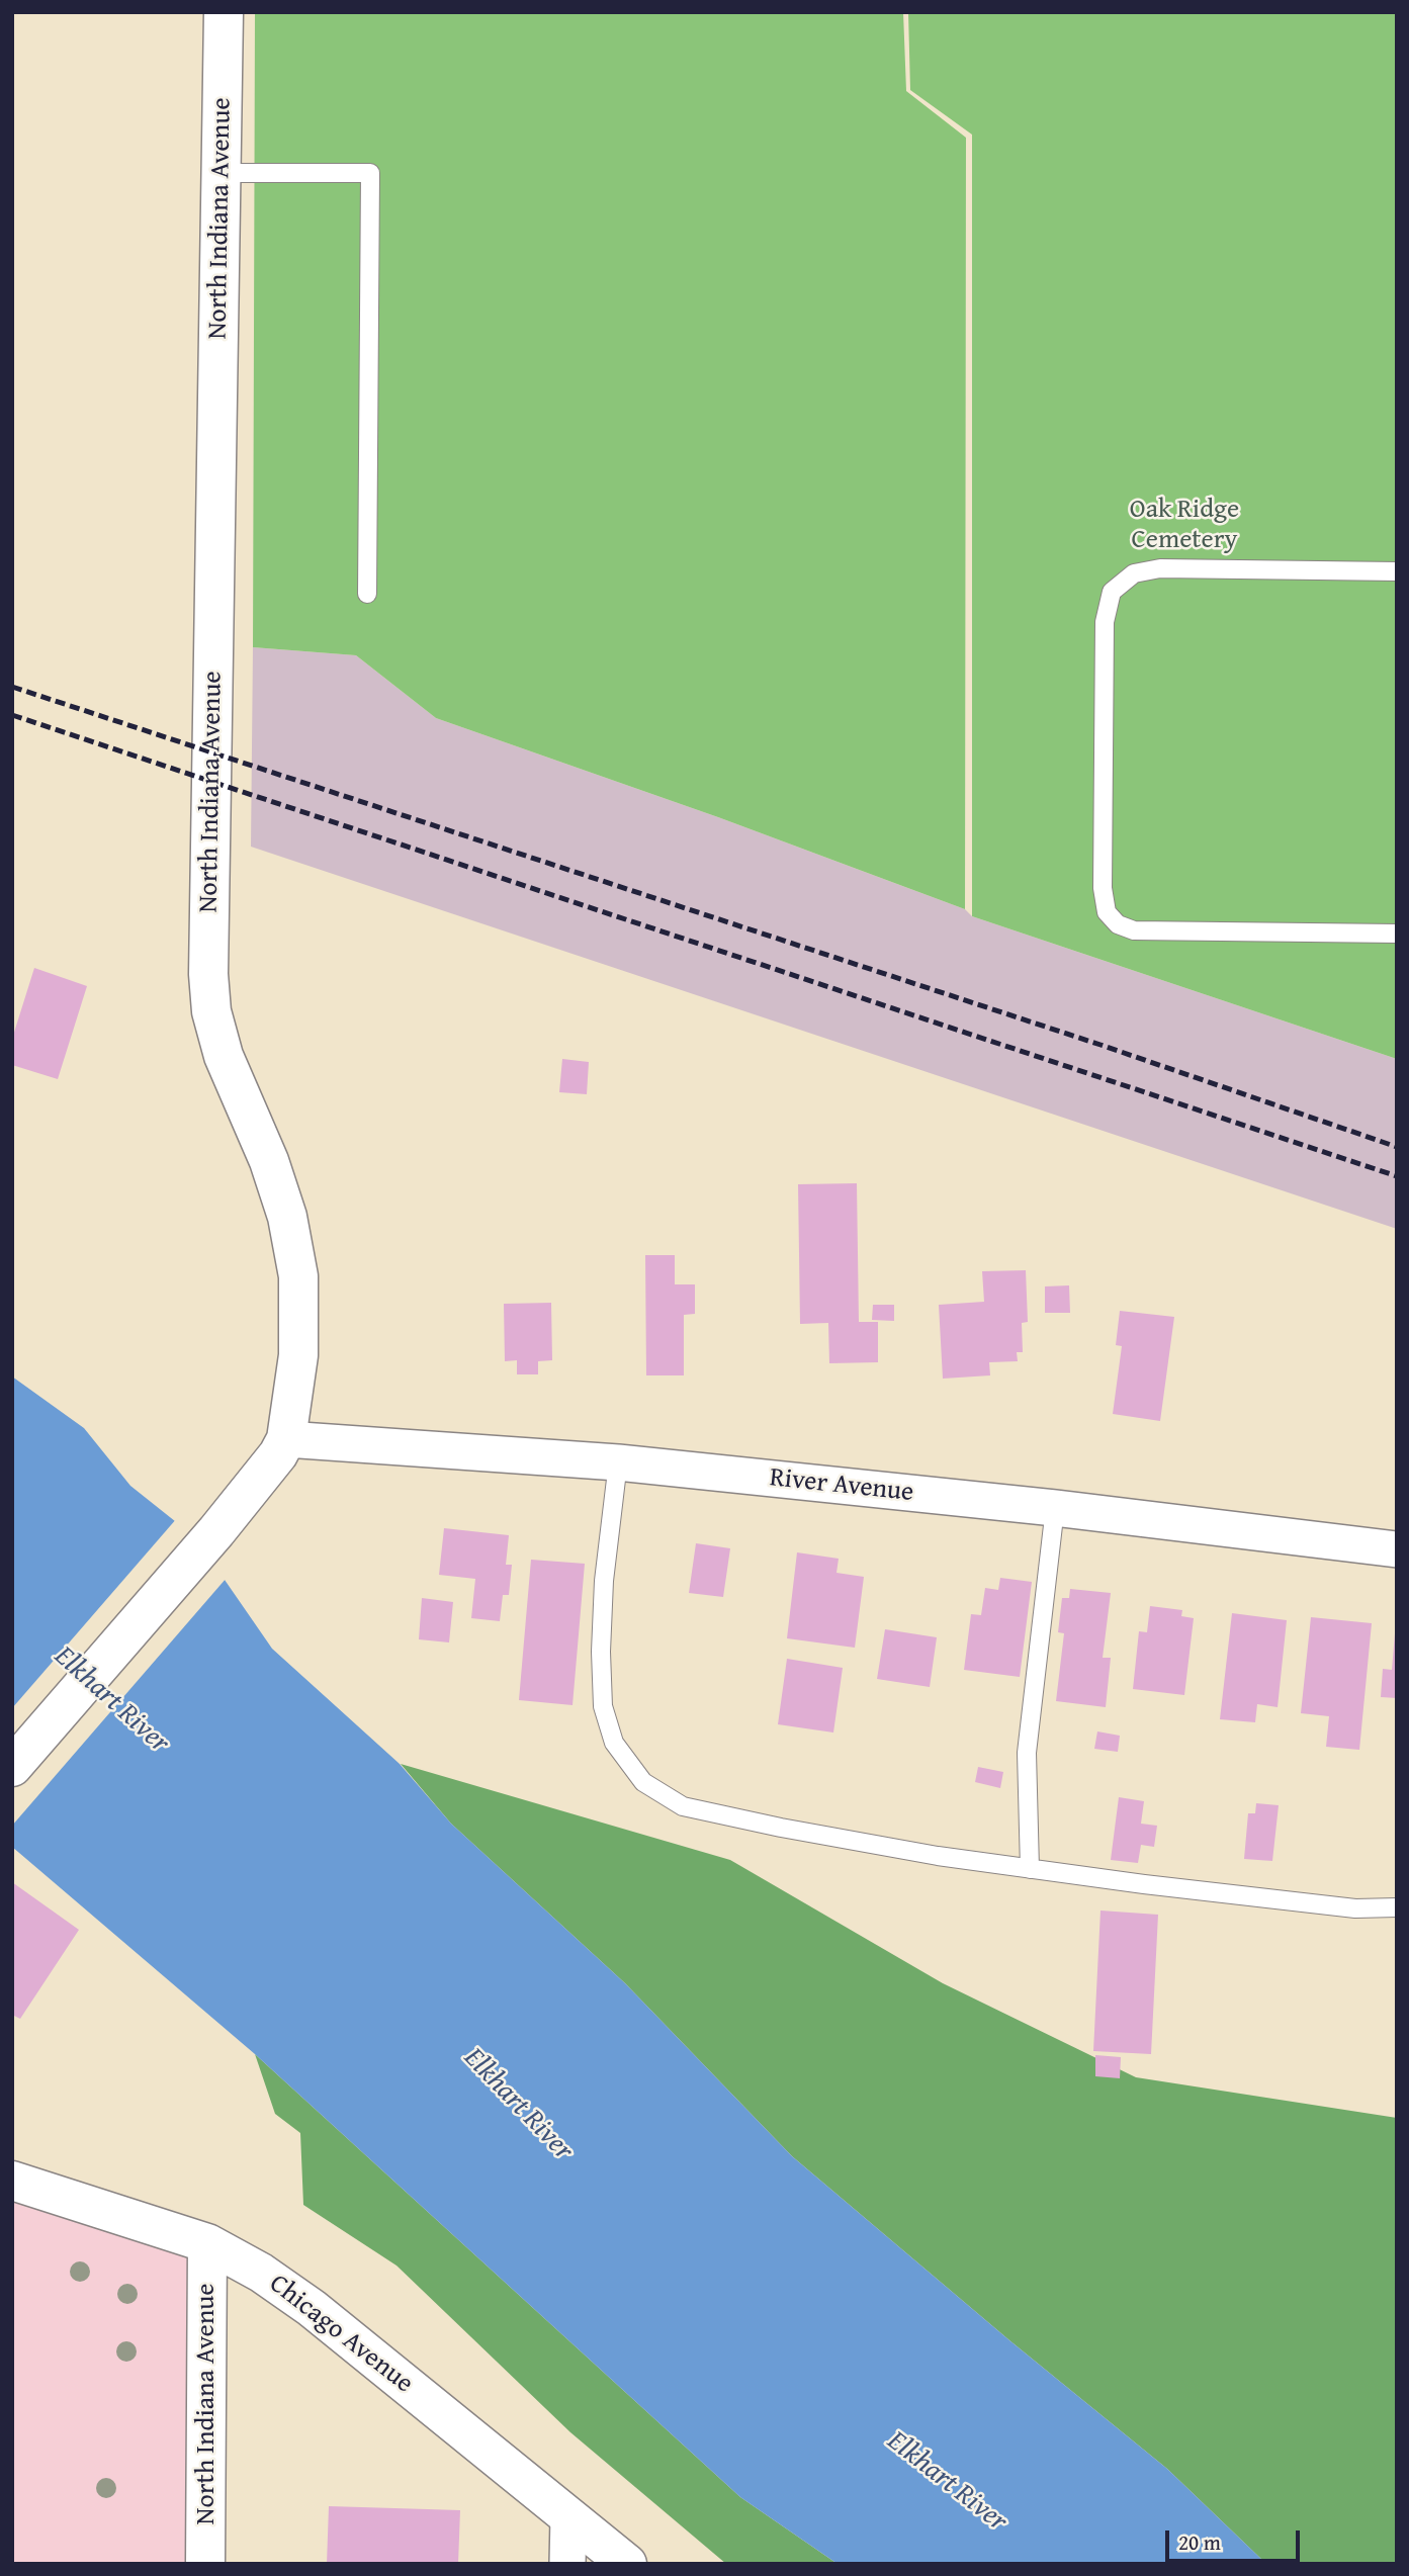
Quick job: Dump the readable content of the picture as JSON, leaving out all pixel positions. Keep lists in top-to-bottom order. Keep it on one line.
{"streets":{"street":["North Indiana Avenue","River Avenue","Chicago Avenue"]},"crossings":[["North Indiana Avenue","River Avenue"],["North Indiana Avenue","Chicago Avenue"]],"water":["Elkhart River"],"parks":["Oak Ridge Cemetery"],"scale_bar":"20 m"}
